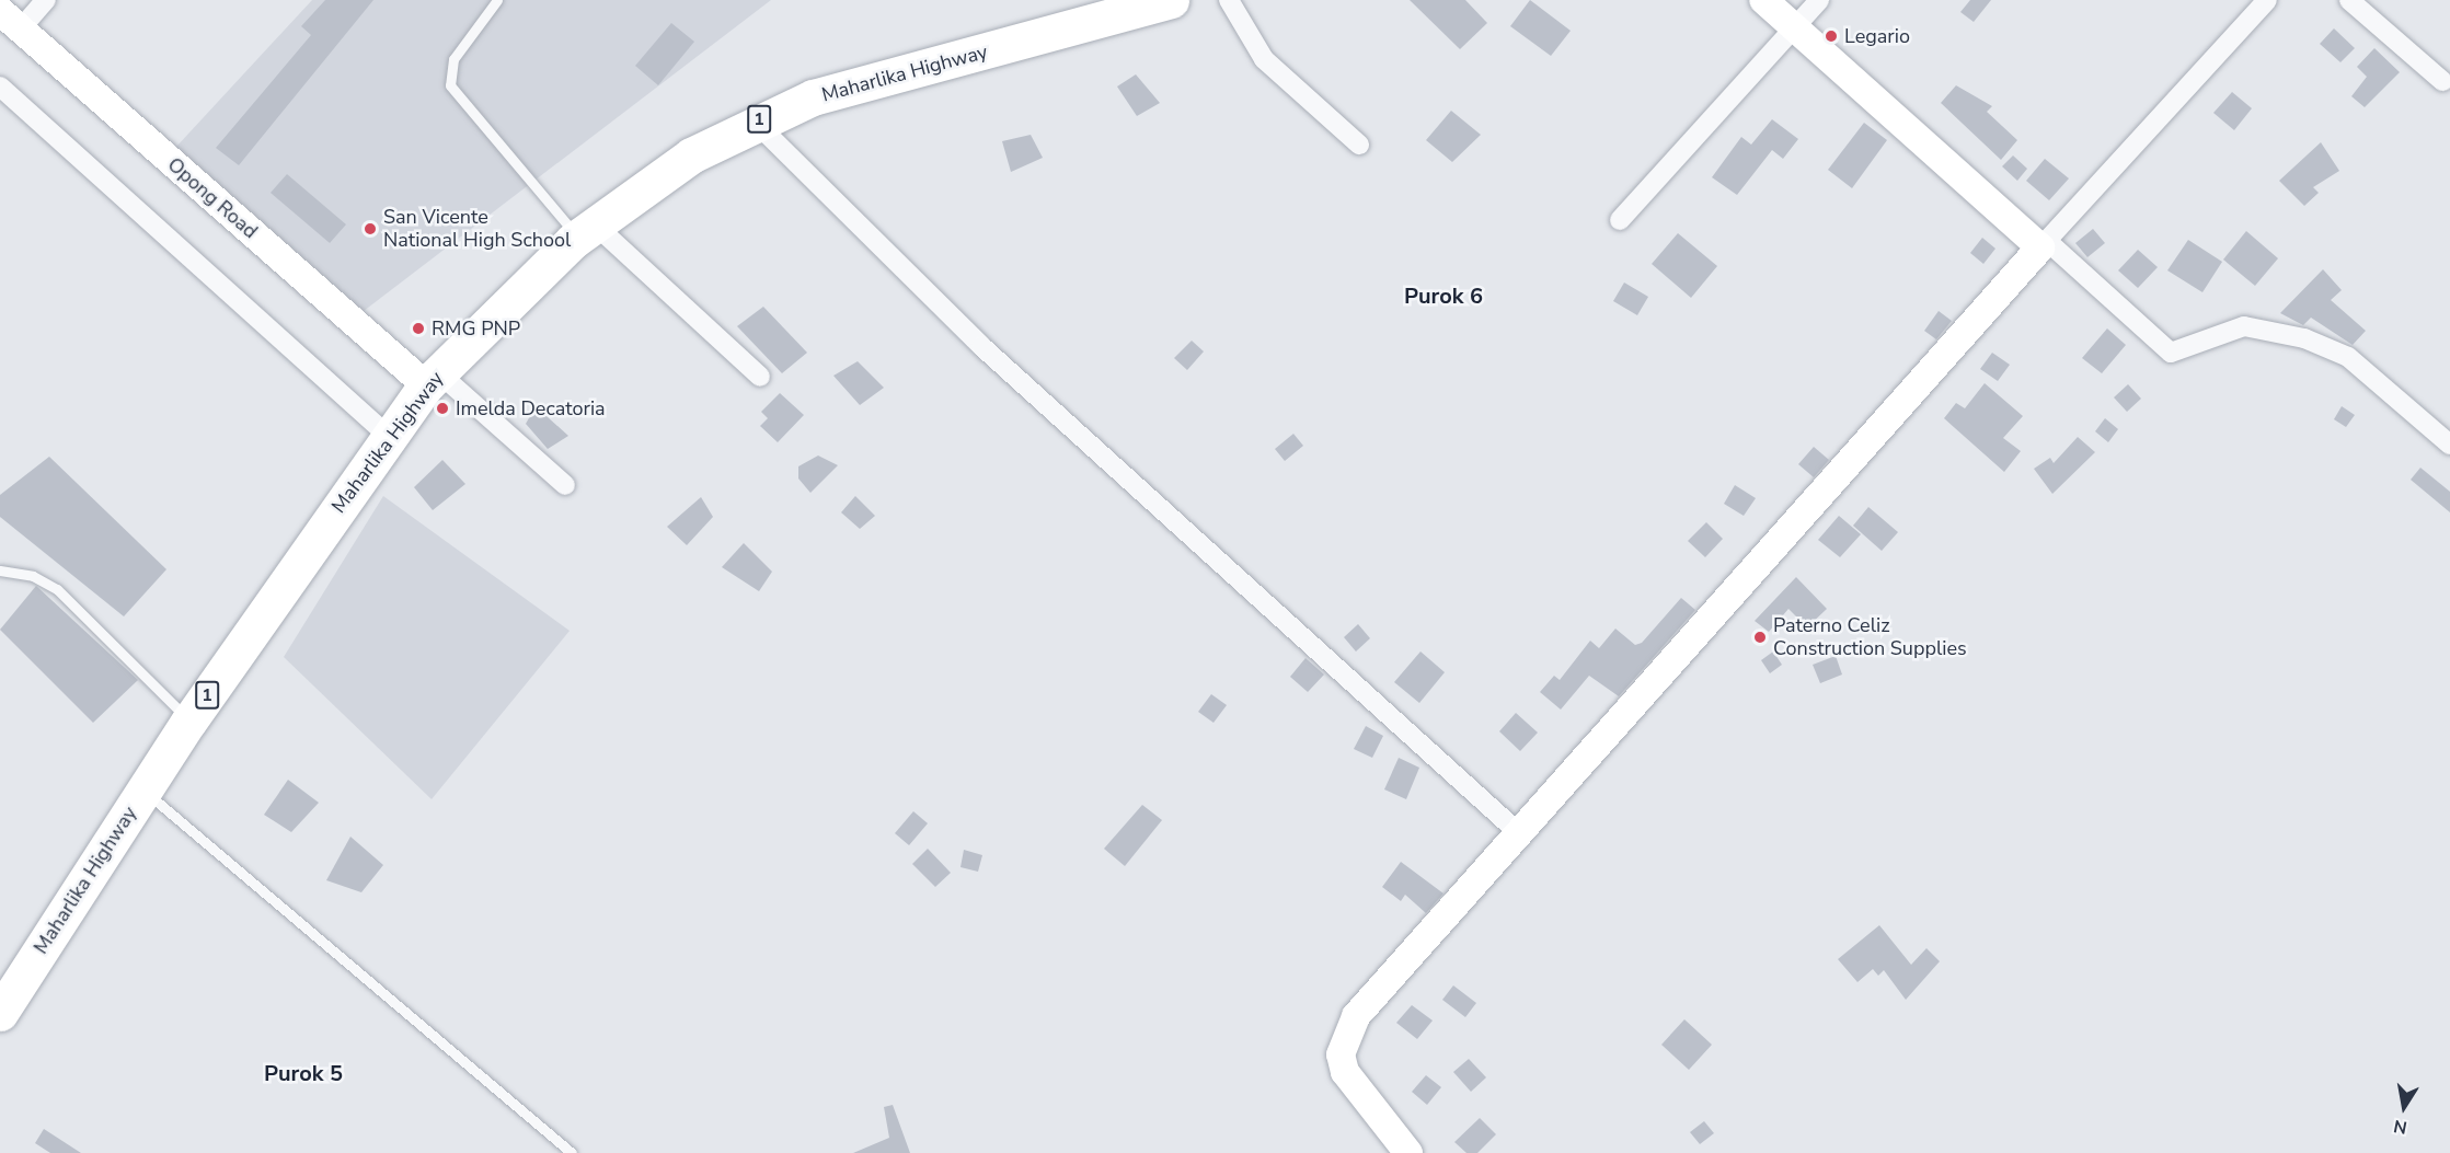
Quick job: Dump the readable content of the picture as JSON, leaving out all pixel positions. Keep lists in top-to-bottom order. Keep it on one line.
{"streets":{"highway":["Maharlika Highway","1"],"street":["Opong Road"]},"crossings":[["Maharlika Highway","Opong Road"]],"districts":["Purok 6","Purok 5"],"places":["Legario","San Vicente National High School","RMG PNP","Imelda Decatoria","Paterno Celiz Construction Supplies"],"north":"bottom"}
